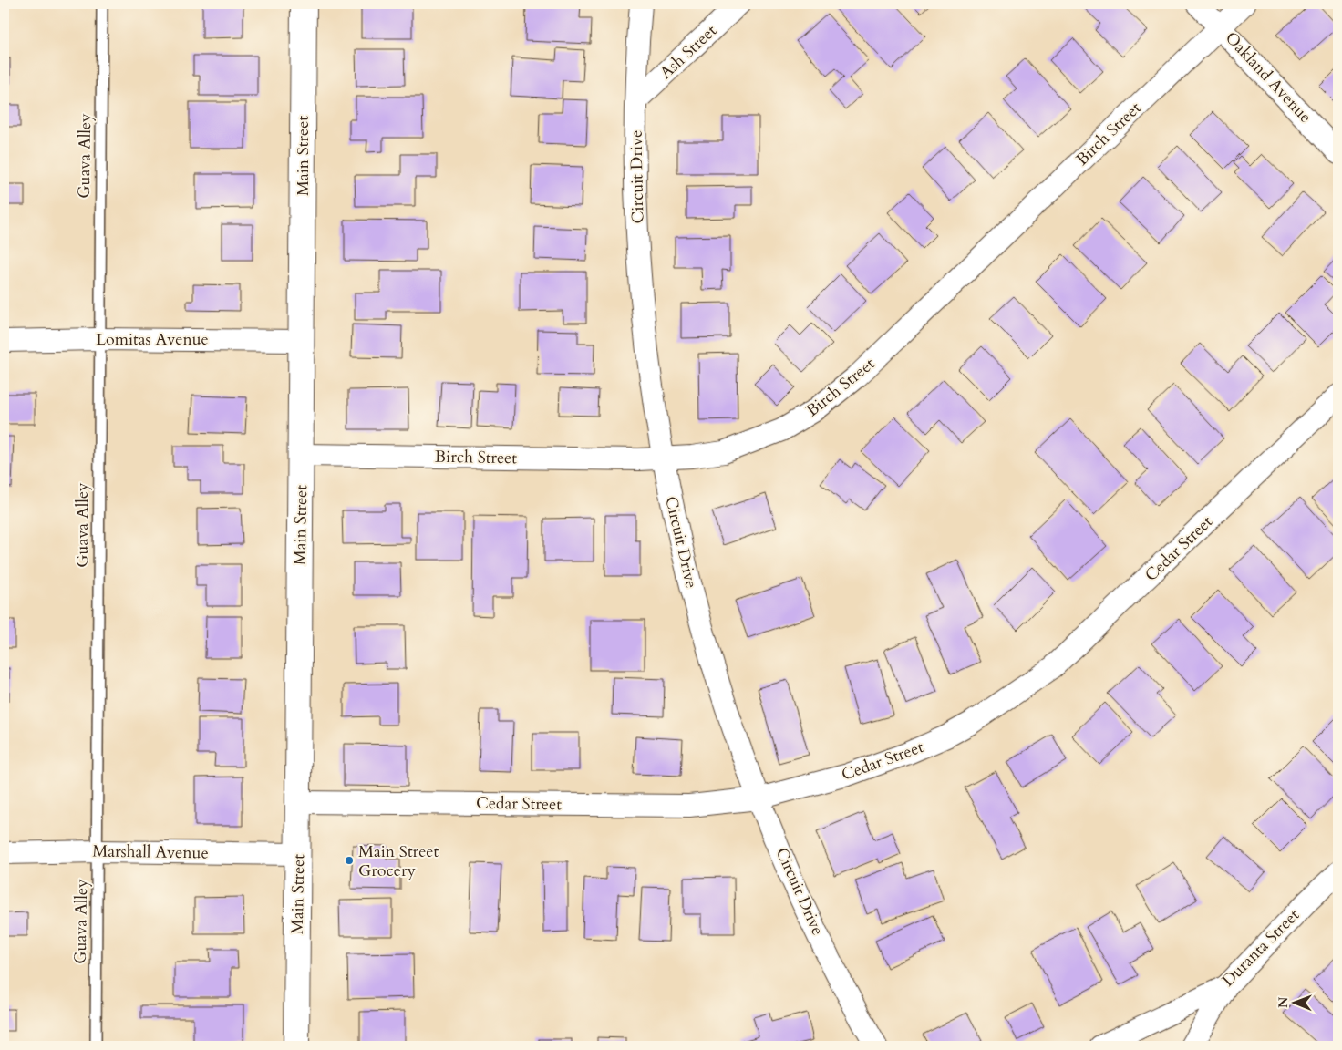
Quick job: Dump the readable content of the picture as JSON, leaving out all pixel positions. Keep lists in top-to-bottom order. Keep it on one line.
{"streets":{"street":["Ash Street","Oakland Avenue","Birch Street","Main Street","Circuit Drive","Lomitas Avenue","Cedar Street","Marshall Avenue","Duranta Street"],"lane":["Guava Alley"]},"crossings":[["Ash Street","Circuit Drive"],["Oakland Avenue","Birch Street"],["Birch Street","Main Street"],["Birch Street","Circuit Drive"],["Guava Alley","Lomitas Avenue"],["Guava Alley","Marshall Avenue"],["Main Street","Lomitas Avenue"],["Main Street","Cedar Street"],["Main Street","Marshall Avenue"],["Circuit Drive","Cedar Street"]],"places":["Main Street Grocery"],"north":"left"}
